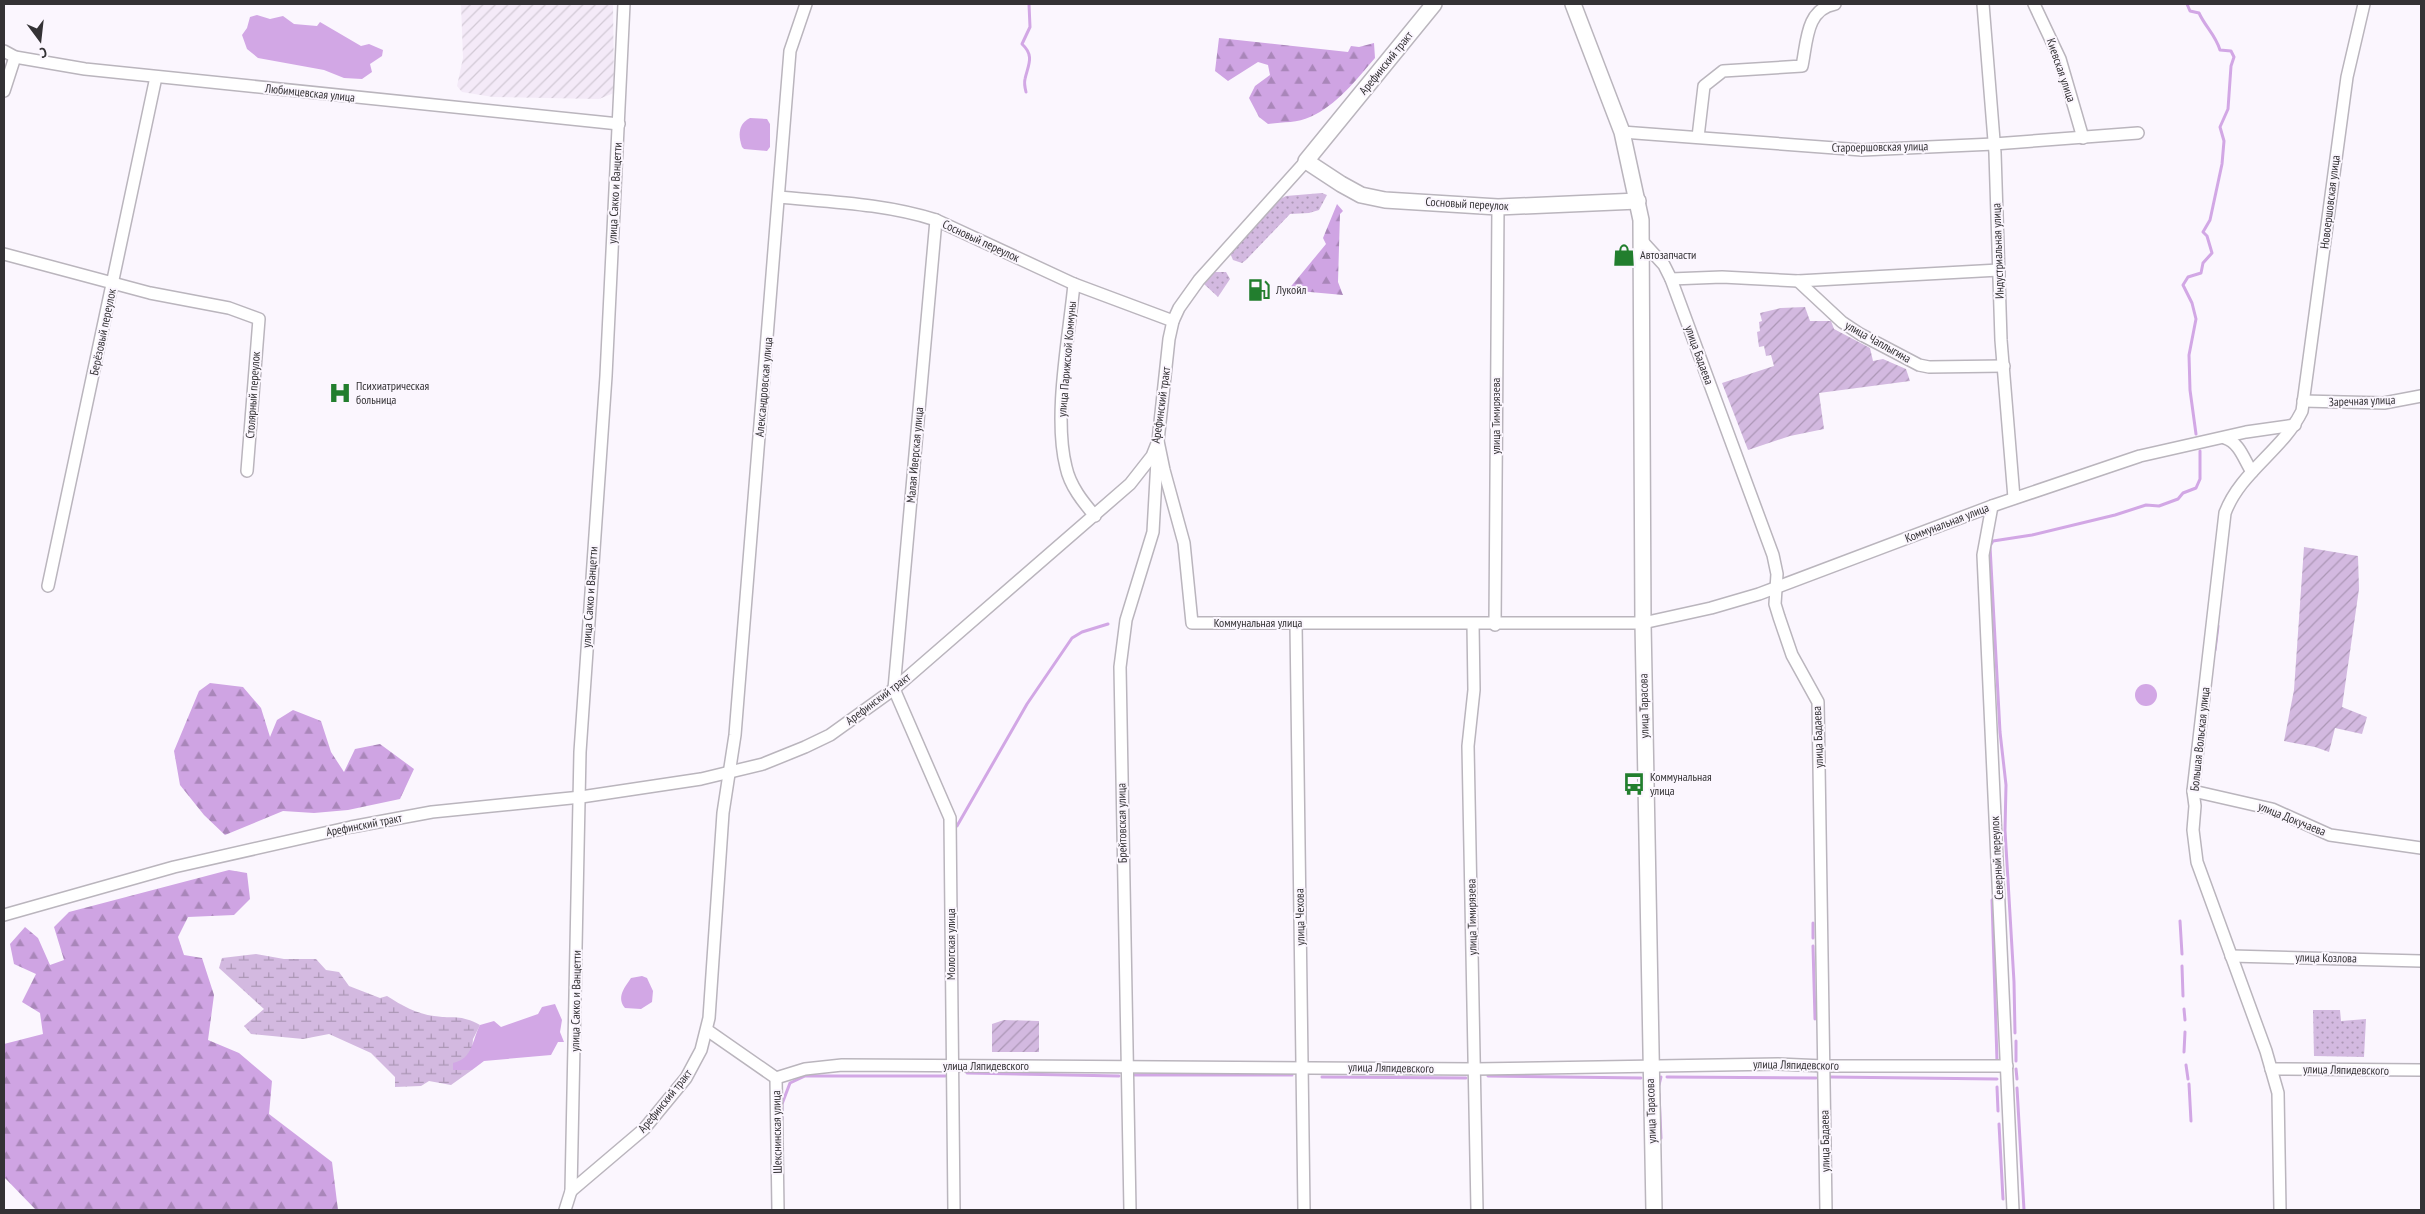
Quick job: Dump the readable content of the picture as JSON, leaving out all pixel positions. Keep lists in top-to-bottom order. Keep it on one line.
{"streets":{"street":["Арефинский тракт","Киевская улица","Любимцевская улица","Староершовская улица","улица Сакко и Ванцетти","Новоершовская улица","Сосновый переулок","Индустриальная улица","Берёзовый переулок","улица Чаплыгина","улица Бадаева","улица Парижской Коммуны","Александровская улица","Столярный переулок","Заречная улица","улица Тимирязева","Малая Иверская улица","Коммунальная улица","улица Тарасова","Большая Вольская улица","улица Докучаева","Брейтовская улица","Северный переулок","улица Чехова","Мологская улица","улица Козлова","улица Ляпидевского","Шекснинская улица"]},"crossings":[["Арефинский тракт","улица Сакко и Ванцетти"],["Арефинский тракт","Сосновый переулок"],["Арефинский тракт","улица Парижской Коммуны"],["Арефинский тракт","Александровская улица"],["Арефинский тракт","Малая Иверская улица"],["Арефинский тракт","Коммунальная улица"],["Арефинский тракт","Брейтовская улица"],["Арефинский тракт","Мологская улица"],["Арефинский тракт","Шекснинская улица"],["Киевская улица","Староершовская улица"],["Любимцевская улица","улица Сакко и Ванцетти"],["Любимцевская улица","Берёзовый переулок"],["Староершовская улица","Индустриальная улица"],["Новоершовская улица","Заречная улица"],["Новоершовская улица","Большая Вольская улица"],["Сосновый переулок","улица Парижской Коммуны"],["Сосновый переулок","Александровская улица"],["Сосновый переулок","улица Тимирязева"],["Сосновый переулок","Малая Иверская улица"],["Сосновый переулок","улица Тарасова"],["Индустриальная улица","улица Чаплыгина"],["Индустриальная улица","Коммунальная улица"],["Берёзовый переулок","Столярный переулок"],["улица Бадаева","Коммунальная улица"],["улица Бадаева","улица Тарасова"],["улица Бадаева","улица Ляпидевского"],["Заречная улица","Большая Вольская улица"],["улица Тимирязева","Коммунальная улица"],["улица Тимирязева","улица Ляпидевского"],["Малая Иверская улица","Мологская улица"],["Коммунальная улица","улица Тарасова"],["Коммунальная улица","Большая Вольская улица"],["Коммунальная улица","Брейтовская улица"],["Коммунальная улица","Северный переулок"],["Коммунальная улица","улица Чехова"],["улица Тарасова","улица Ляпидевского"],["Большая Вольская улица","улица Докучаева"],["Большая Вольская улица","улица Козлова"],["Большая Вольская улица","улица Ляпидевского"],["Брейтовская улица","улица Ляпидевского"],["Северный переулок","улица Ляпидевского"],["улица Чехова","улица Ляпидевского"],["Мологская улица","улица Ляпидевского"],["улица Ляпидевского","Шекснинская улица"]],"places":{"shop":["Автозапчасти"],"fuel station":["Лукойл"],"hospital":["Психиатрическая больница"],"bus stop":["Коммунальная улица"]},"north":"bottom"}
